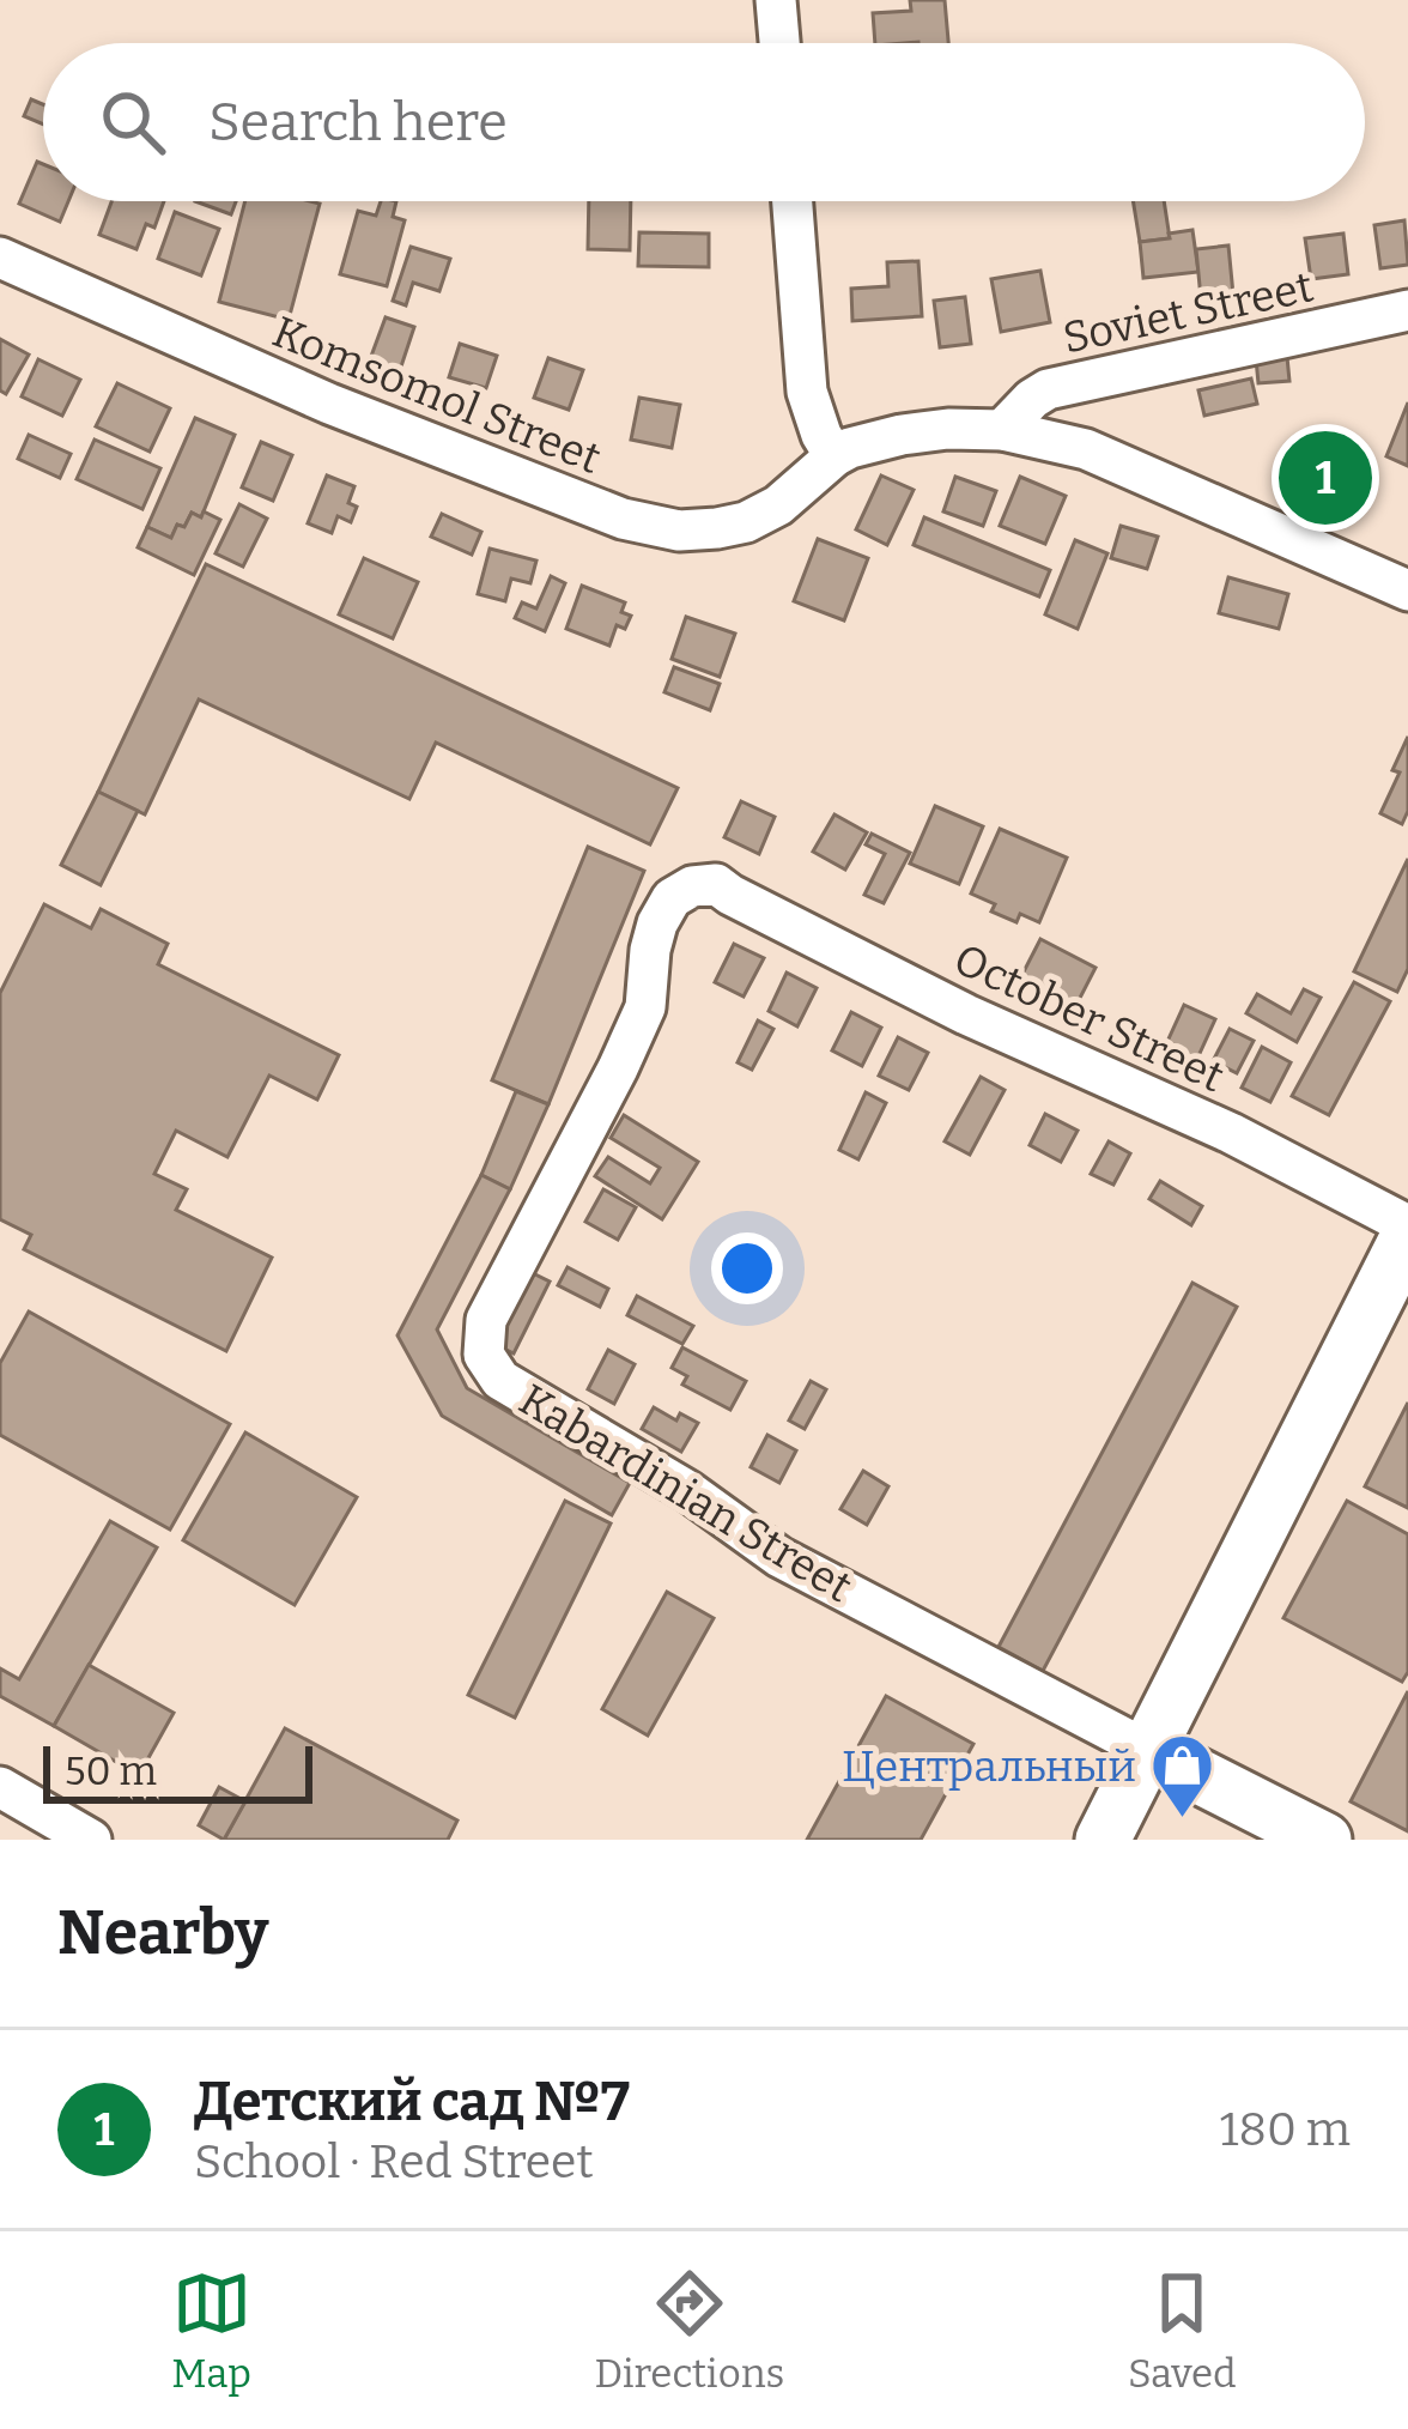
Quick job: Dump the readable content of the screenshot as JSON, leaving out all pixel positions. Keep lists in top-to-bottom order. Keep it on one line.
{"streets":{"street":["Soviet Street","Komsomol Street","October Street","Kabardinian Street"]},"crossings":[["October Street","Kabardinian Street"]],"places":{"shop":["Центральный"]},"scale_bar":"50 m","page":{"search":"Search here","pins":"1","scale":"50 m","heading":"Nearby","list":[{"mark":"1","name":"Детский сад №7","note":"School · Red Street","value":"180 m"}],"nav":["Map","Directions","Saved"]}}
